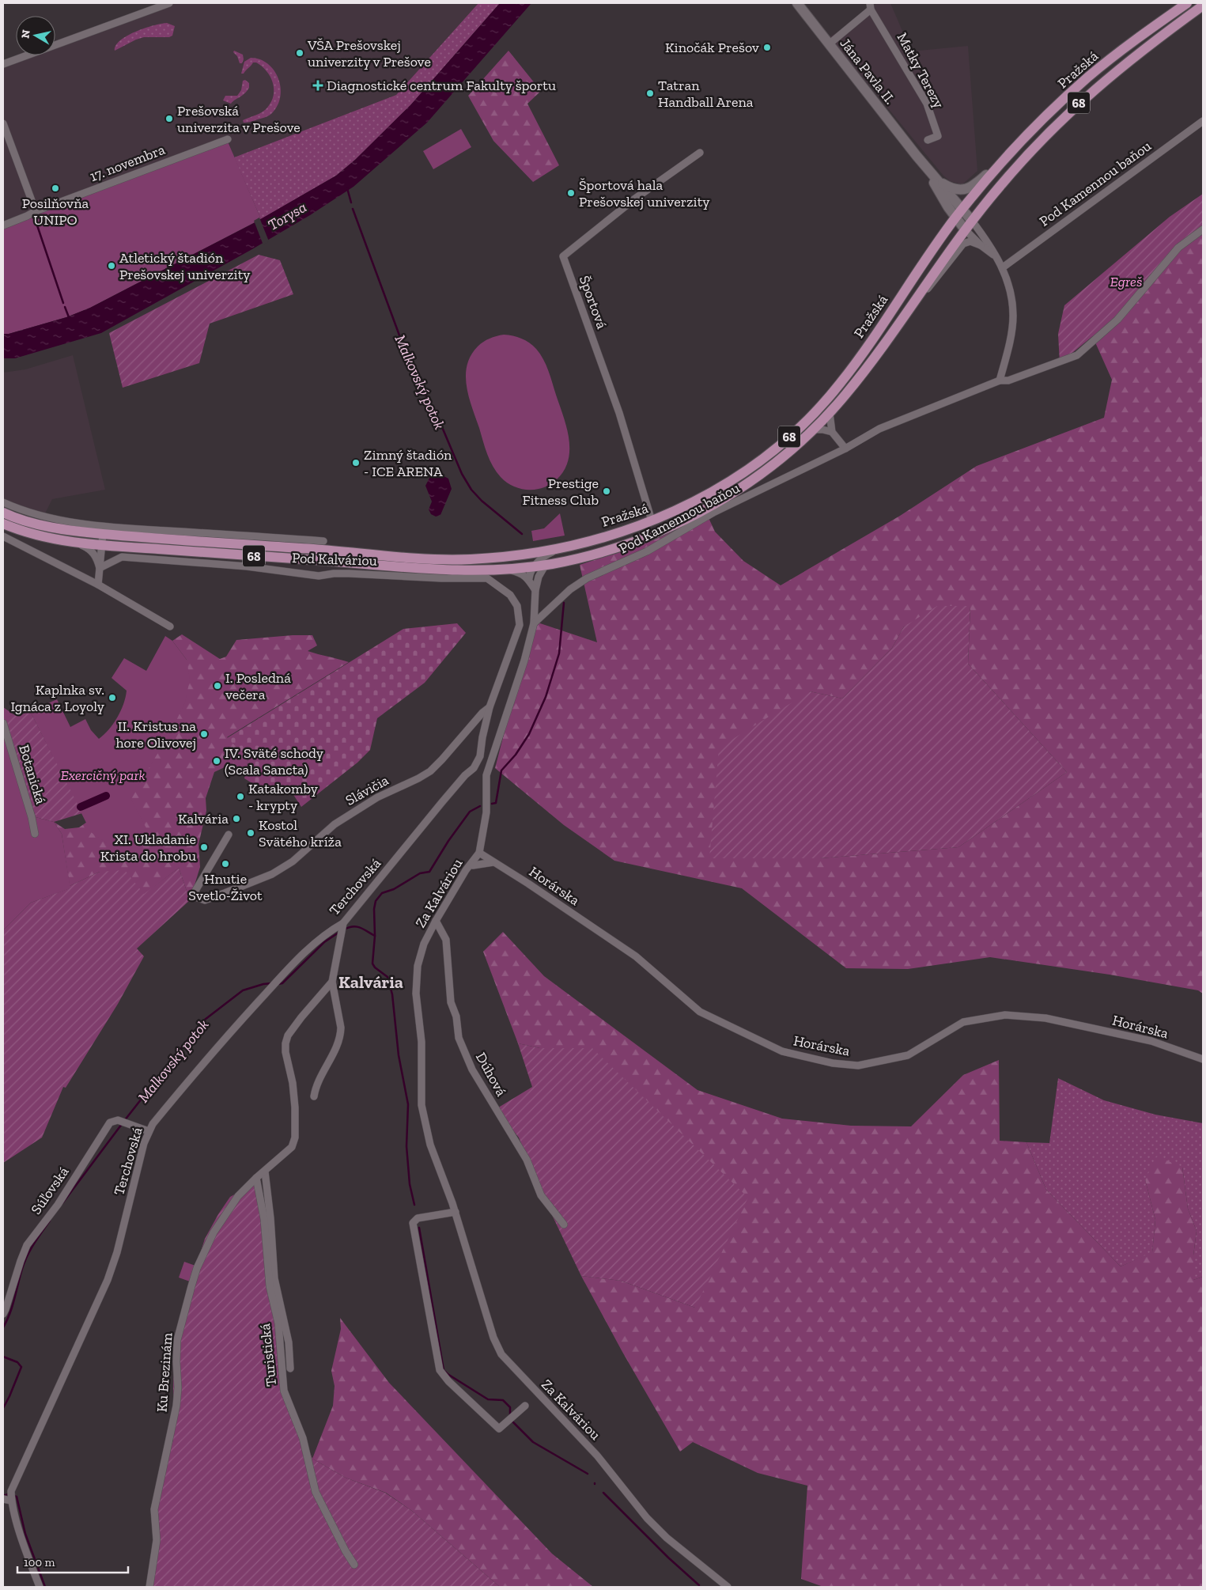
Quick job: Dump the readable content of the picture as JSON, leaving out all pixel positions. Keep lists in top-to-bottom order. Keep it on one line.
{"streets":{"main road":["Pražská","68","Pod Kalváriou"],"street":["Matky Terezy","Jána Pavla II.","17. novembra","Pod Kamennou baňou","Športová","Botanická","Slávičia","Horárska","Terchovská","Za Kalváriou","Dúhová","Súľovská","Turistická","Ku Brezinám"]},"crossings":[["Pražská","Jána Pavla II."],["Pražská","Športová"],["Pražská","Pod Kalváriou"],["Pod Kamennou baňou","Za Kalváriou"],["Pod Kalváriou","Slávičia"],["Slávičia","Terchovská"],["Horárska","Za Kalváriou"],["Terchovská","Súľovská"],["Za Kalváriou","Dúhová"],["Turistická","Ku Brezinám"]],"districts":["Kalvária"],"water":["Torysa","Malkovský potok"],"parks":["Egreš","Exercičný park"],"places":{"other":["Kinočák Prešov","VŠA Prešovskej univerzity v Prešove","Tatran Handball Arena","Prešovská univerzita v Prešove","Posilňovňa UNIPO","Športová hala Prešovskej univerzity","Atletický štadión Prešovskej univerzity","Zimný štadión - ICE ARENA","Prestige Fitness Club","I. Posledná večera","Kaplnka sv. Ignáca z Loyoly","II. Kristus na hore Olivovej","IV. Sväté schody (Scala Sancta)","Katakomby - krypty","Kalvária","Kostol Svätého kríža","XI. Ukladanie Krista do hrobu","Hnutie Svetlo-Život"],"health":["Diagnostické centrum Fakulty športu"]},"scale_bar":"100 m","north":"left"}
